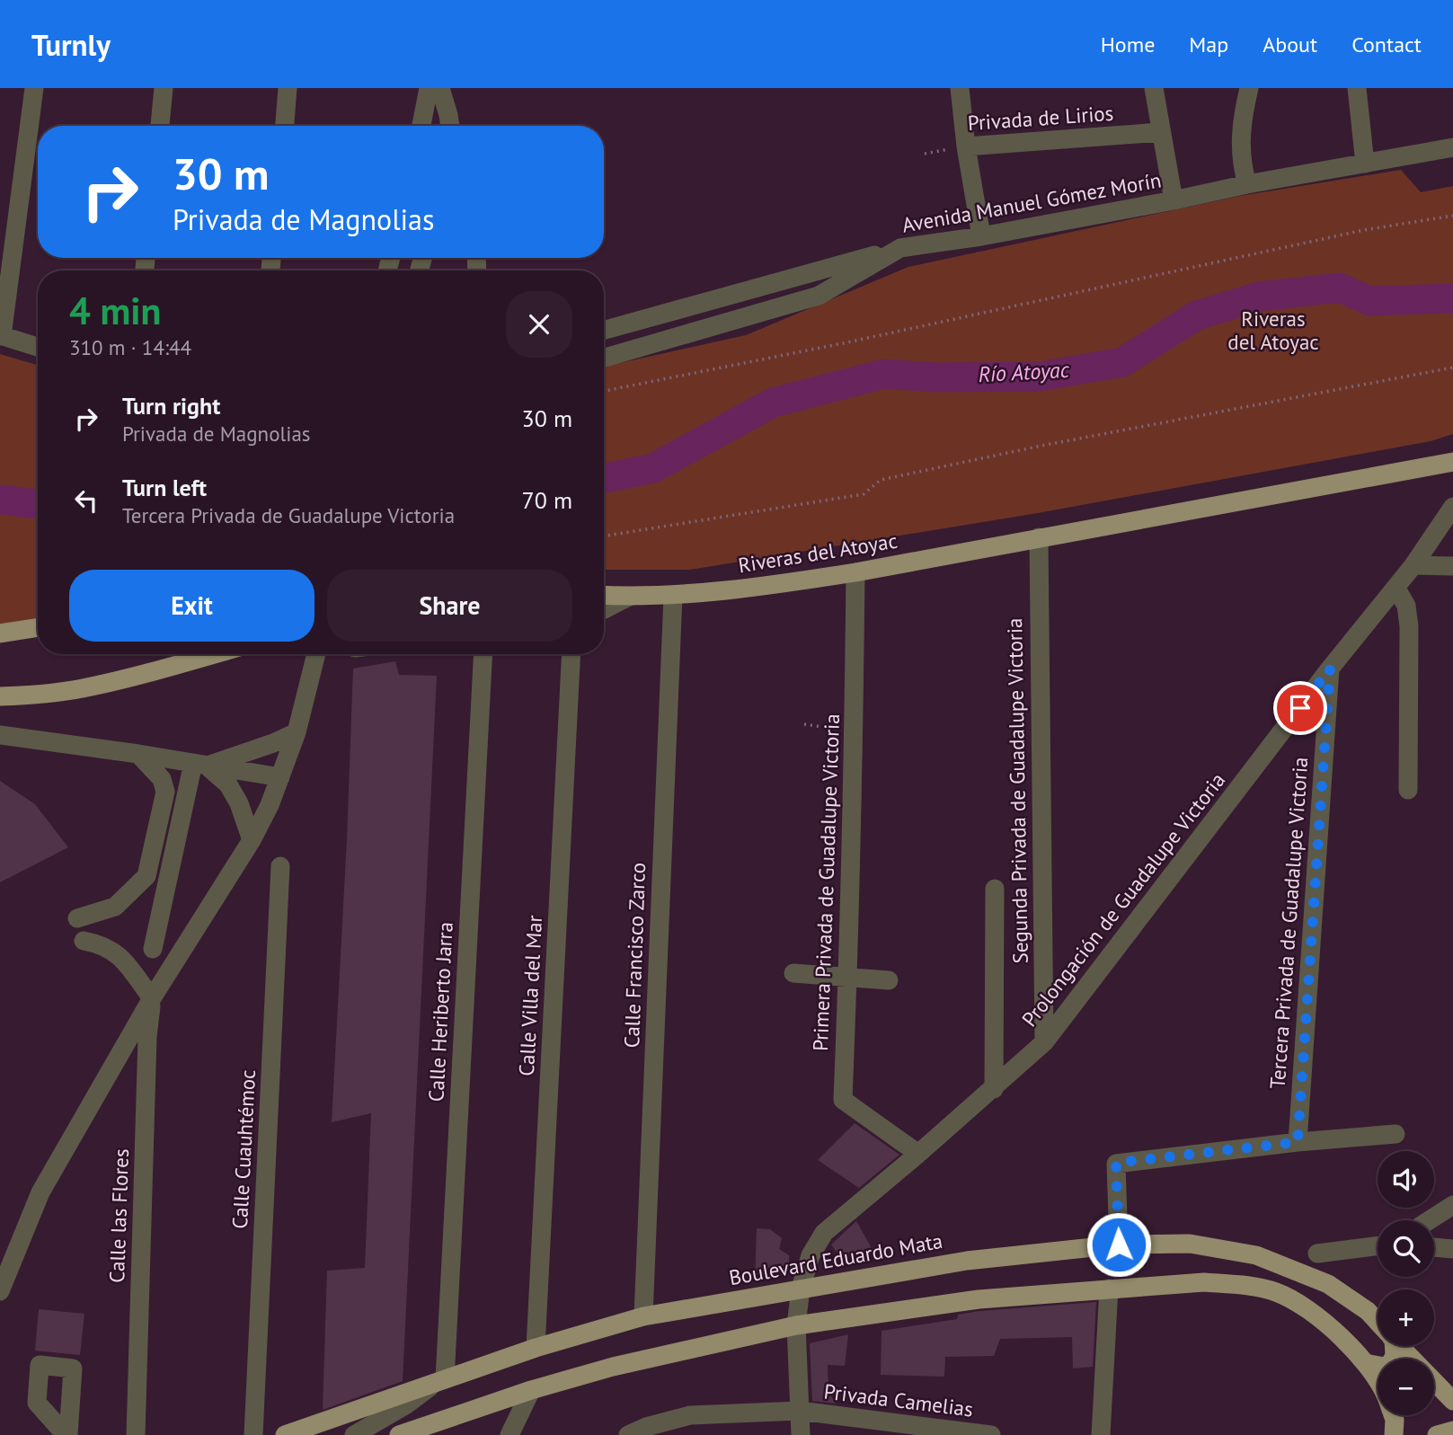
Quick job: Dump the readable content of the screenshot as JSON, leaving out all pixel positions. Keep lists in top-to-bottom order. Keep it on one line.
{"streets":{"main road":["Riveras del Atoyac","Boulevard Eduardo Mata"],"street":["Privada de Lirios","Avenida Manuel Gómez Morín","Segunda Privada de Guadalupe Victoria","Primera Privada de Guadalupe Victoria","Prolongación de Guadalupe Victoria","Tercera Privada de Guadalupe Victoria","Calle Francisco Zarco","Calle Villa del Mar","Calle Heriberto Jarra","Calle Cuauhtémoc","Calle las Flores","Privada Camelias"]},"crossings":[["Riveras del Atoyac","Segunda Privada de Guadalupe Victoria"],["Riveras del Atoyac","Primera Privada de Guadalupe Victoria"],["Riveras del Atoyac","Calle Francisco Zarco"],["Segunda Privada de Guadalupe Victoria","Prolongación de Guadalupe Victoria"],["Primera Privada de Guadalupe Victoria","Prolongación de Guadalupe Victoria"],["Prolongación de Guadalupe Victoria","Tercera Privada de Guadalupe Victoria"],["Prolongación de Guadalupe Victoria","Boulevard Eduardo Mata"],["Prolongación de Guadalupe Victoria","Privada Camelias"],["Calle Francisco Zarco","Boulevard Eduardo Mata"],["Calle Villa del Mar","Boulevard Eduardo Mata"],["Calle Heriberto Jarra","Boulevard Eduardo Mata"]],"water":["Río Atoyac"],"parks":["Riveras del Atoyac"],"page":{"header":"Turnly","nav":["Home","Map","About","Contact"],"turn":["30 m","Privada de Magnolias"],"heading":["4 min","310 m · 14:44"],"list":[{"name":"Turn right","note":"Privada de Magnolias","value":"30 m"},{"name":"Turn left","note":"Tercera Privada de Guadalupe Victoria","value":"70 m"}],"buttons":["Exit","Share"],"map_buttons":["+","−"]}}
